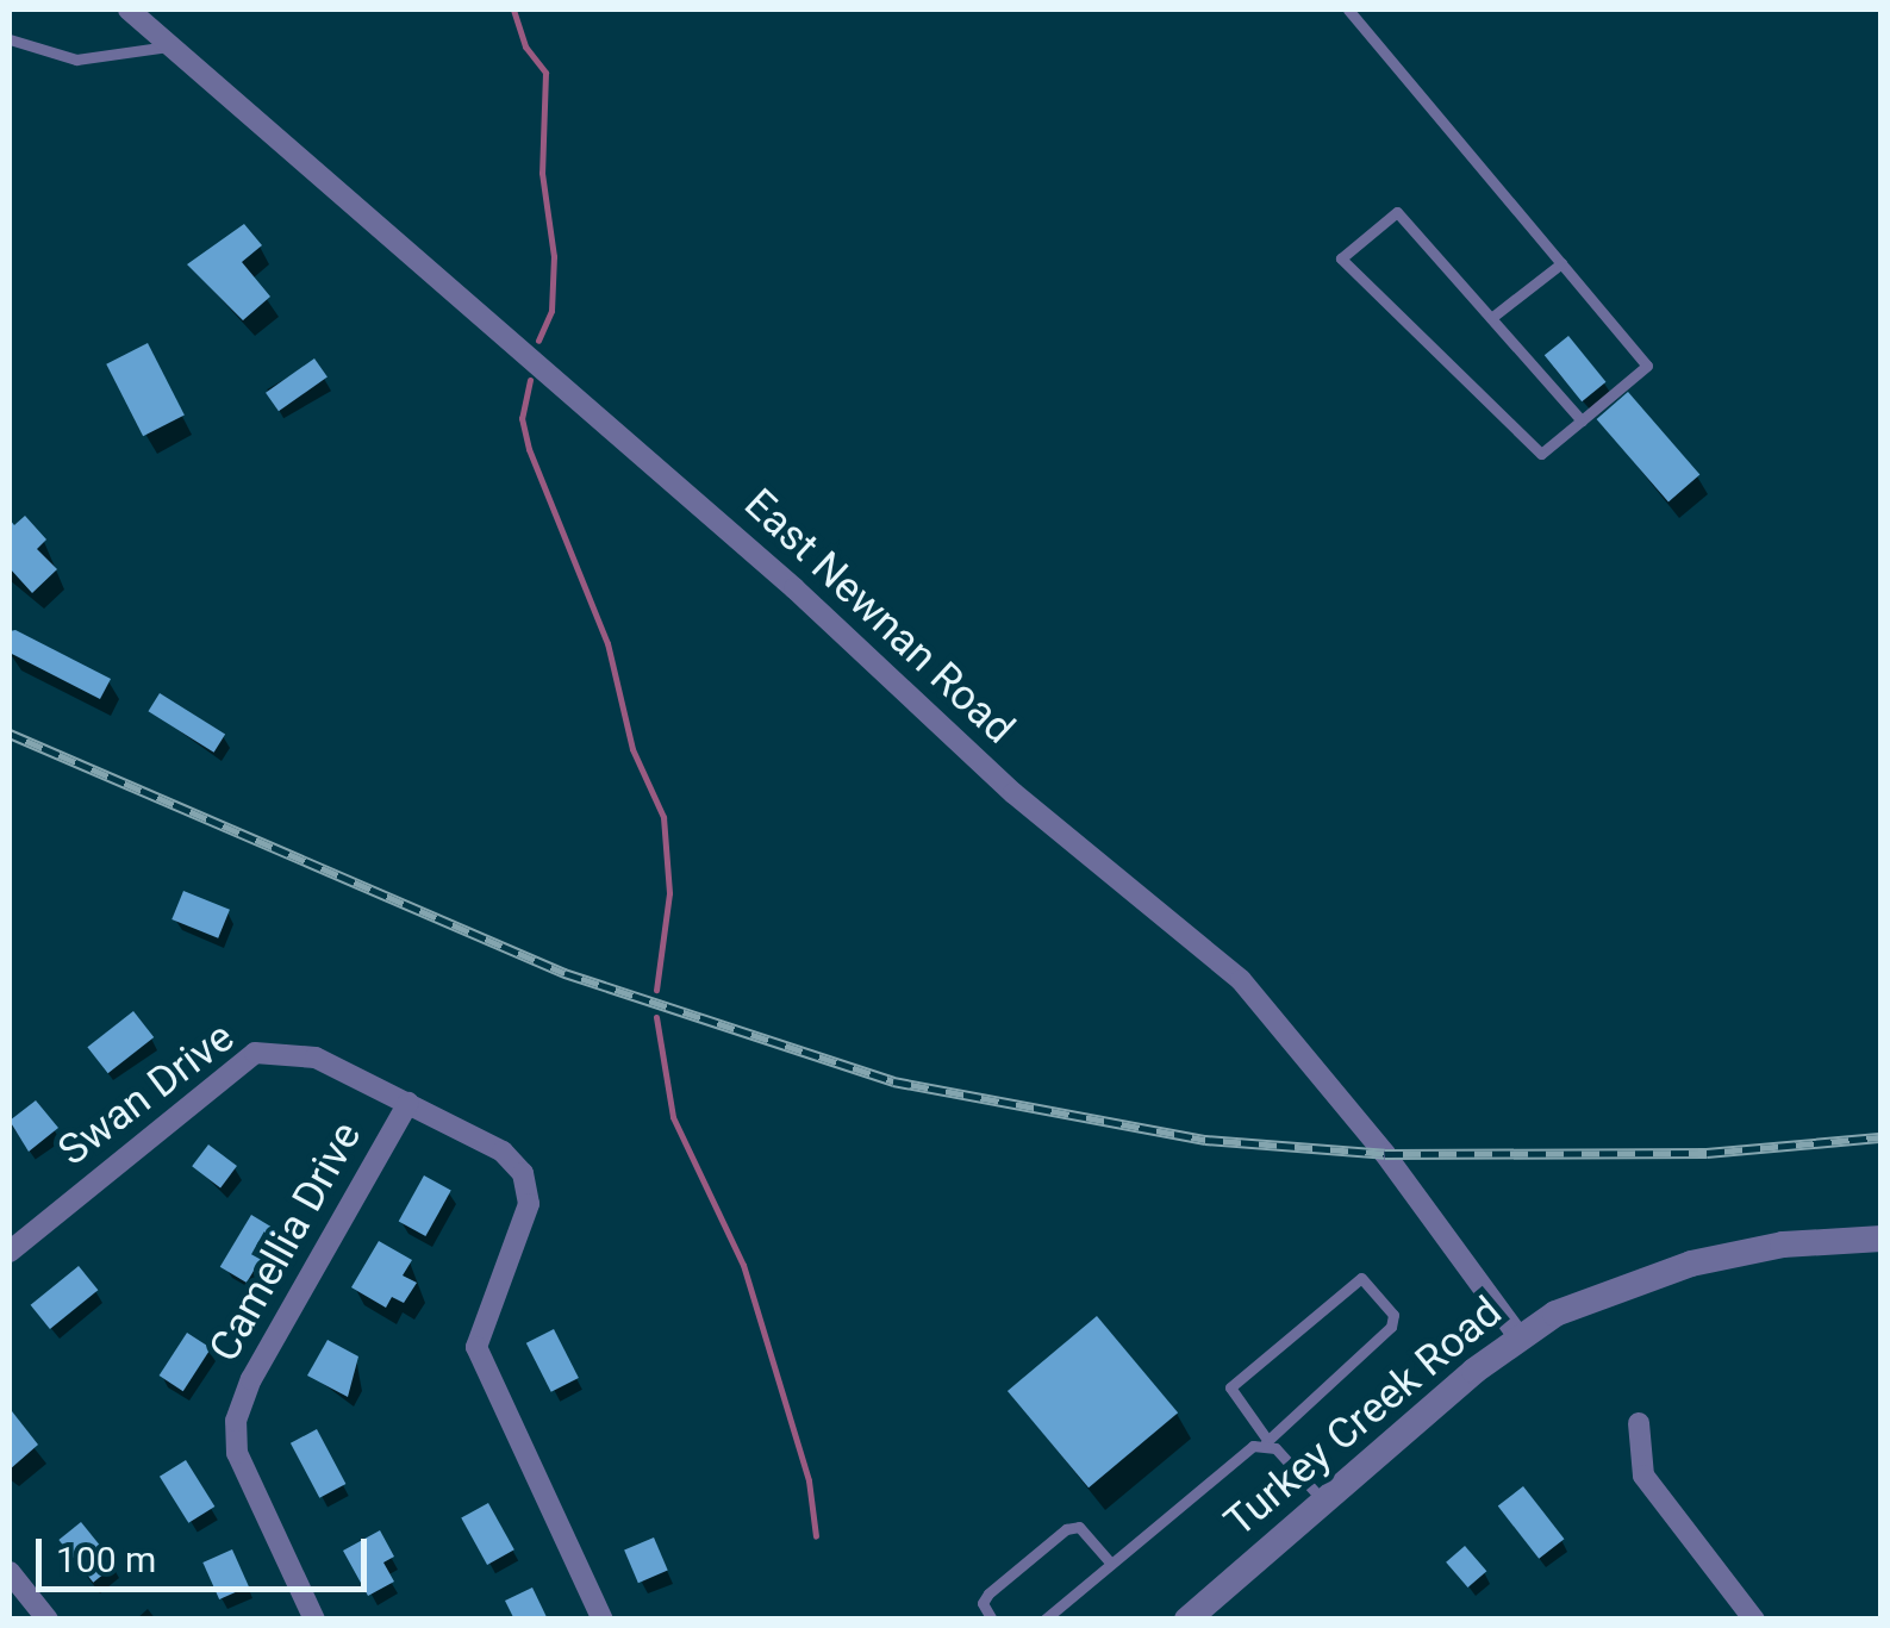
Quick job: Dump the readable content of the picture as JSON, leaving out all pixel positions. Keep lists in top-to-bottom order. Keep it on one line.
{"streets":{"street":["East Newnan Road","Swan Drive","Camellia Drive","Turkey Creek Road"]},"crossings":[["East Newnan Road","Turkey Creek Road"],["Swan Drive","Camellia Drive"]],"scale_bar":"100 m"}
